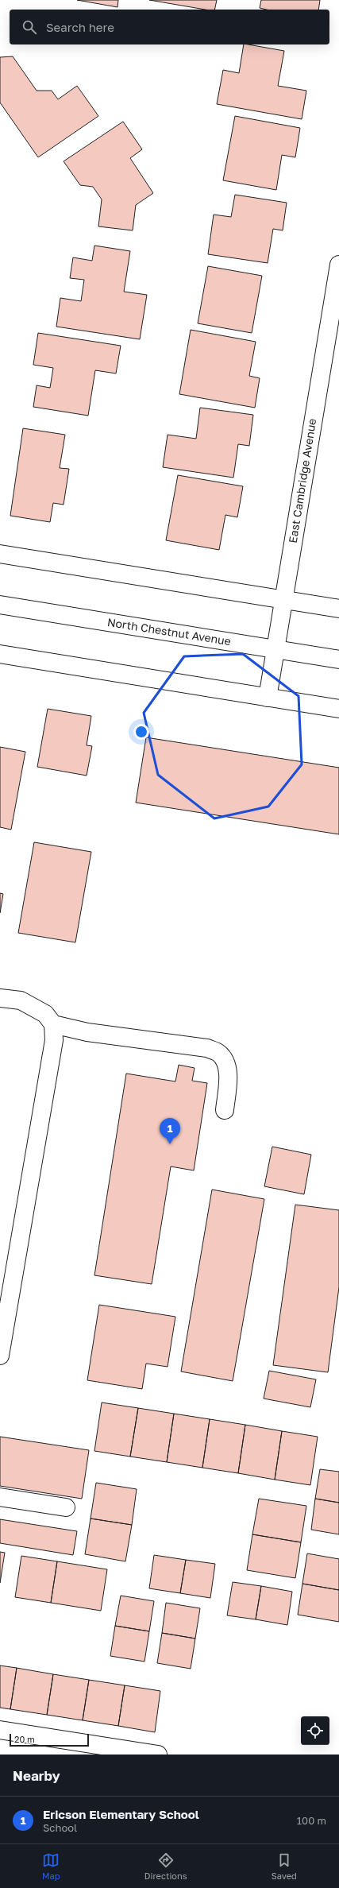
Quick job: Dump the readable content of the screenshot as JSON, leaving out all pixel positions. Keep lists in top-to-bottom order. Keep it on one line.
{"streets":{"street":["East Cambridge Avenue","North Chestnut Avenue"]},"crossings":[["East Cambridge Avenue","North Chestnut Avenue"]],"scale_bar":"20 m","page":{"search":"Search here","pins":"1","scale":"20 m","heading":"Nearby","list":[{"mark":"1","name":"Ericson Elementary School","note":"School","value":"100 m"}],"nav":["Map","Directions","Saved"]}}
